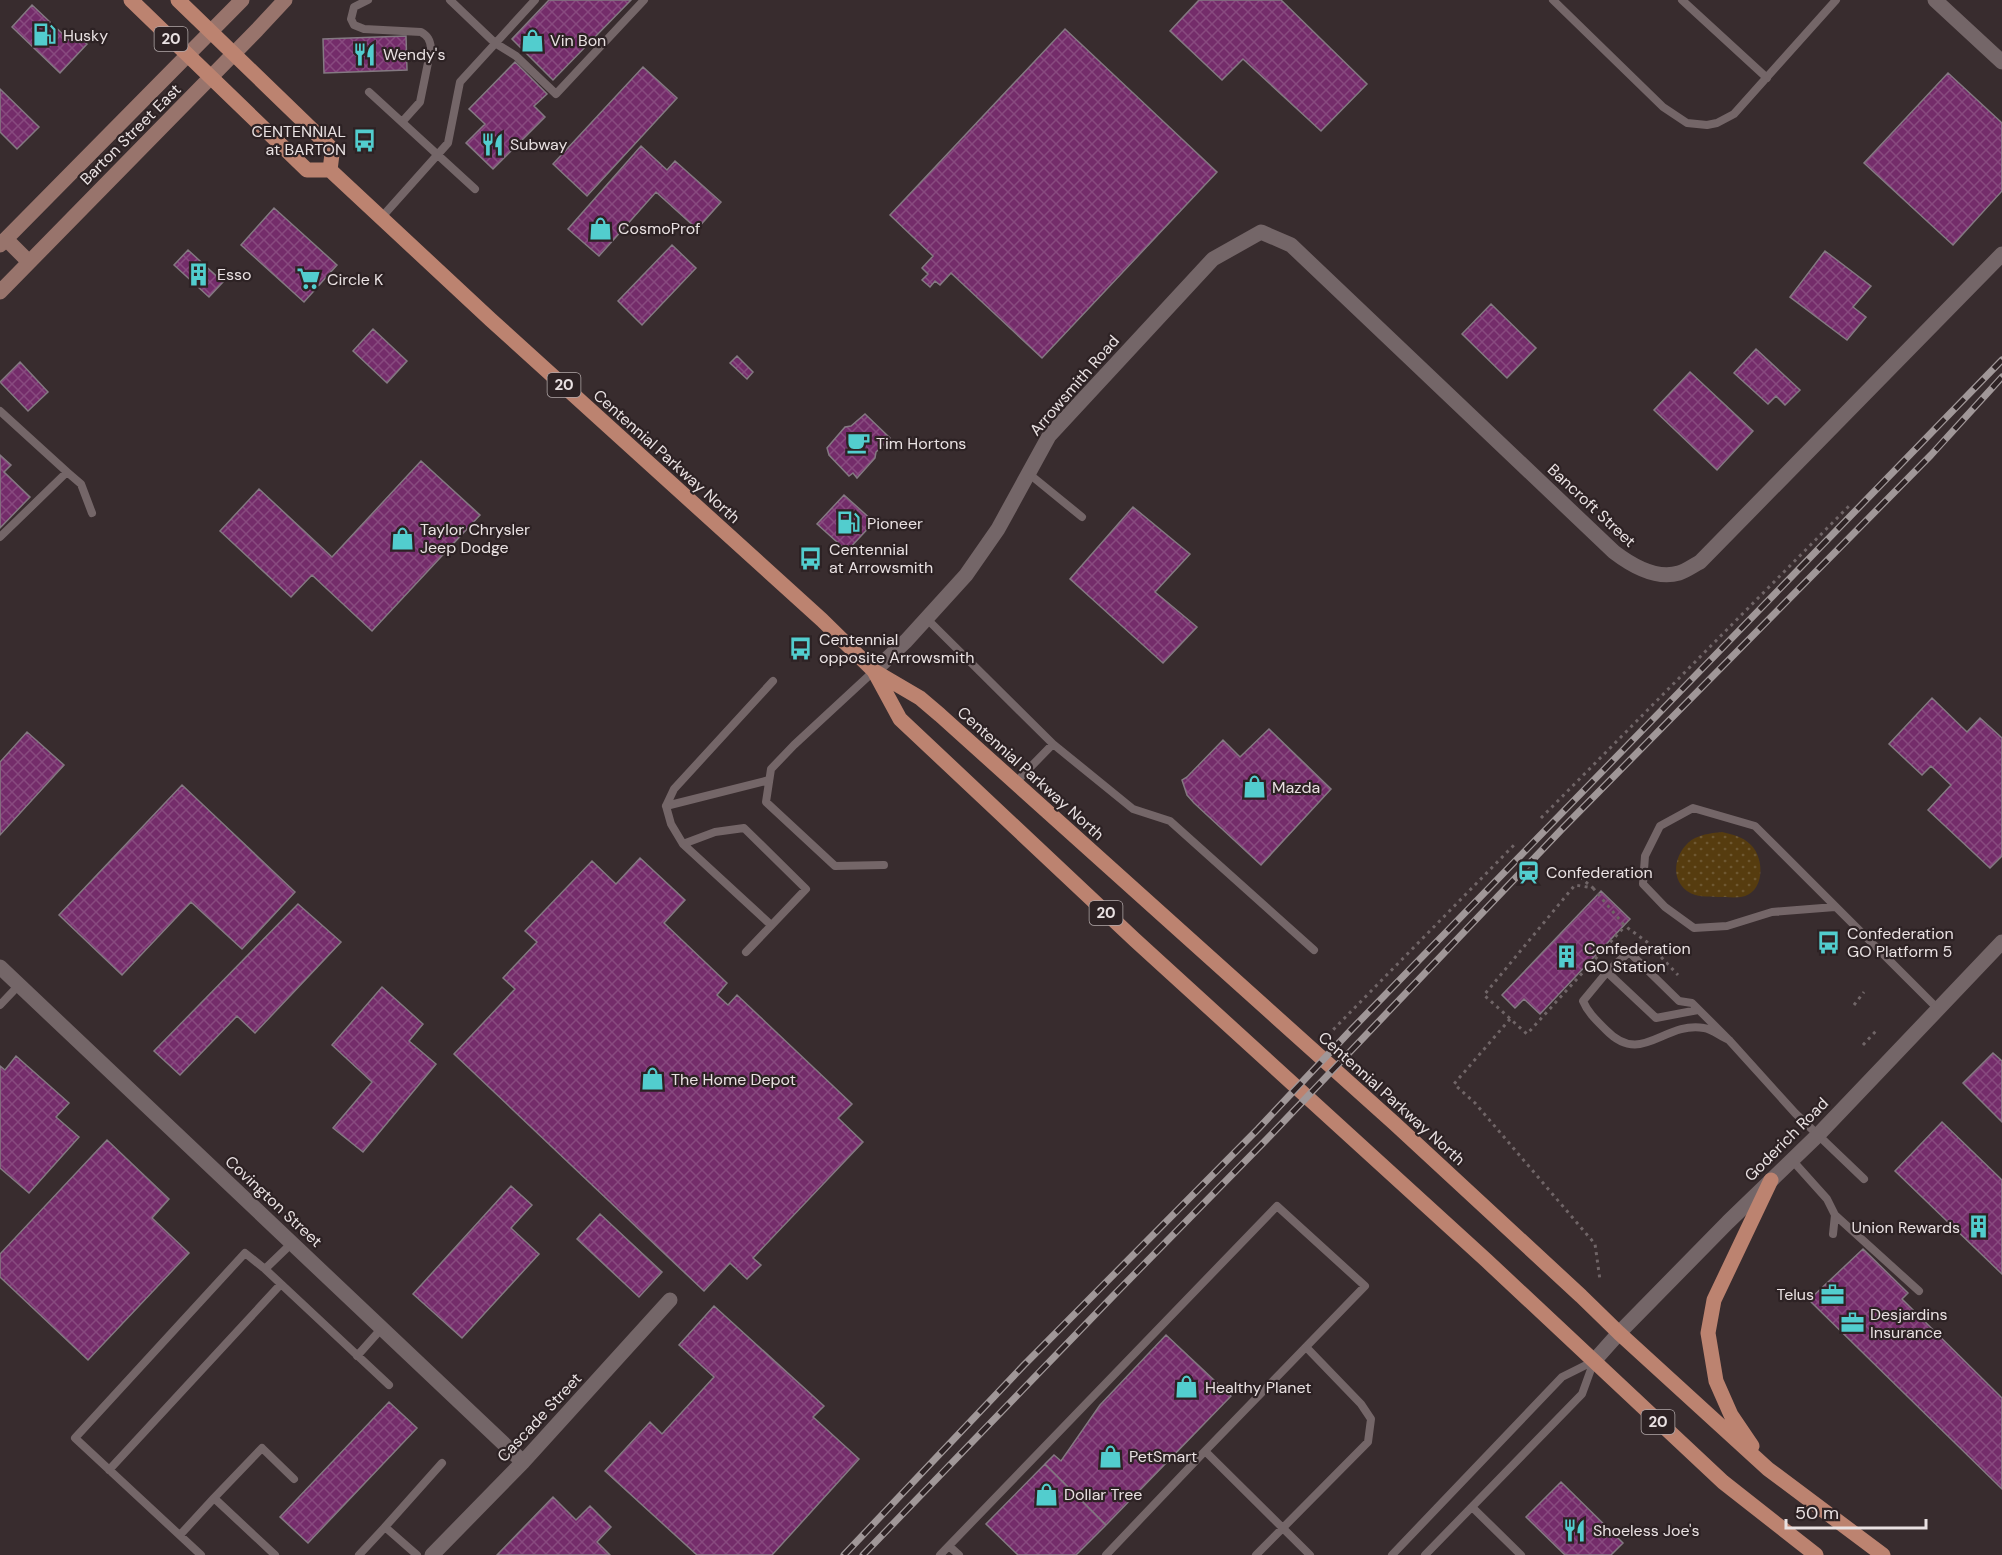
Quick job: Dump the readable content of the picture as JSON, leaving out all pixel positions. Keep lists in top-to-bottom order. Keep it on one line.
{"streets":{"main road":["20","Barton Street East","Centennial Parkway North"],"street":["Arrowsmith Road","Bancroft Street","Goderich Road","Covington Street","Cascade Street"]},"crossings":[["20","Barton Street East"],["20","Centennial Parkway North"],["Arrowsmith Road","Centennial Parkway North"],["Arrowsmith Road","Bancroft Street"],["Centennial Parkway North","Goderich Road"],["Covington Street","Cascade Street"]],"places":{"fuel station":["Husky","Pioneer"],"shop":["Vin Bon","CosmoProf","Taylor Chrysler Jeep Dodge","Mazda","The Home Depot","Healthy Planet","PetSmart","Dollar Tree"],"restaurant":["Wendy's","Subway","Shoeless Joe's"],"bus stop":["CENTENNIAL at BARTON","Centennial at Arrowsmith","Centennial opposite Arrowsmith","Confederation GO Platform 5"],"building":["Esso","Confederation GO Station","Union Rewards"],"supermarket":["Circle K"],"cafe":["Tim Hortons"],"station":["Confederation"],"office":["Telus","Desjardins Insurance"]},"scale_bar":"50 m"}
